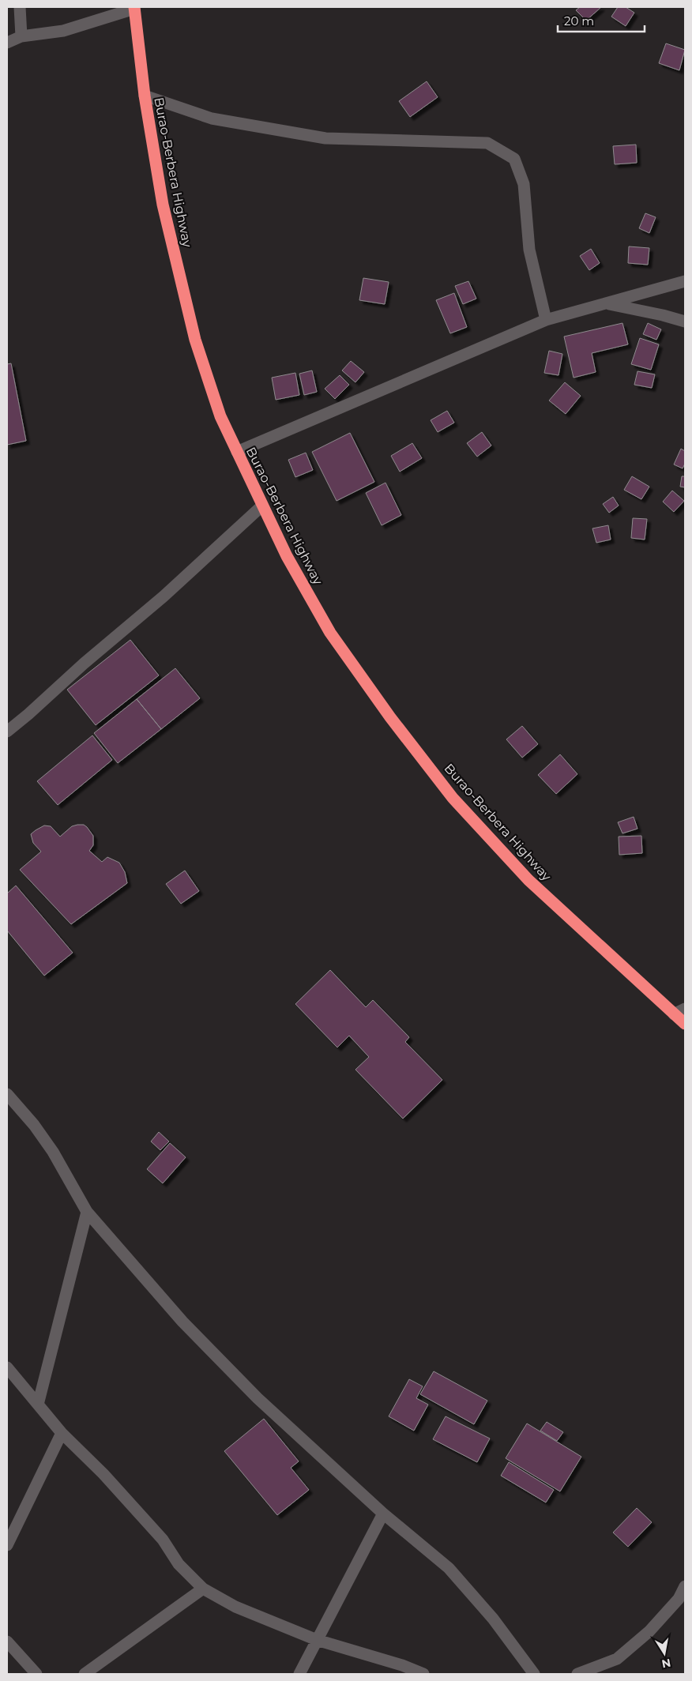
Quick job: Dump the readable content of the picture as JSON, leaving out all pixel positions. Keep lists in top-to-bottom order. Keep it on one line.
{"streets":{"highway":["Burao-Berbera Highway"]},"scale_bar":"20 m","north":"bottom"}
